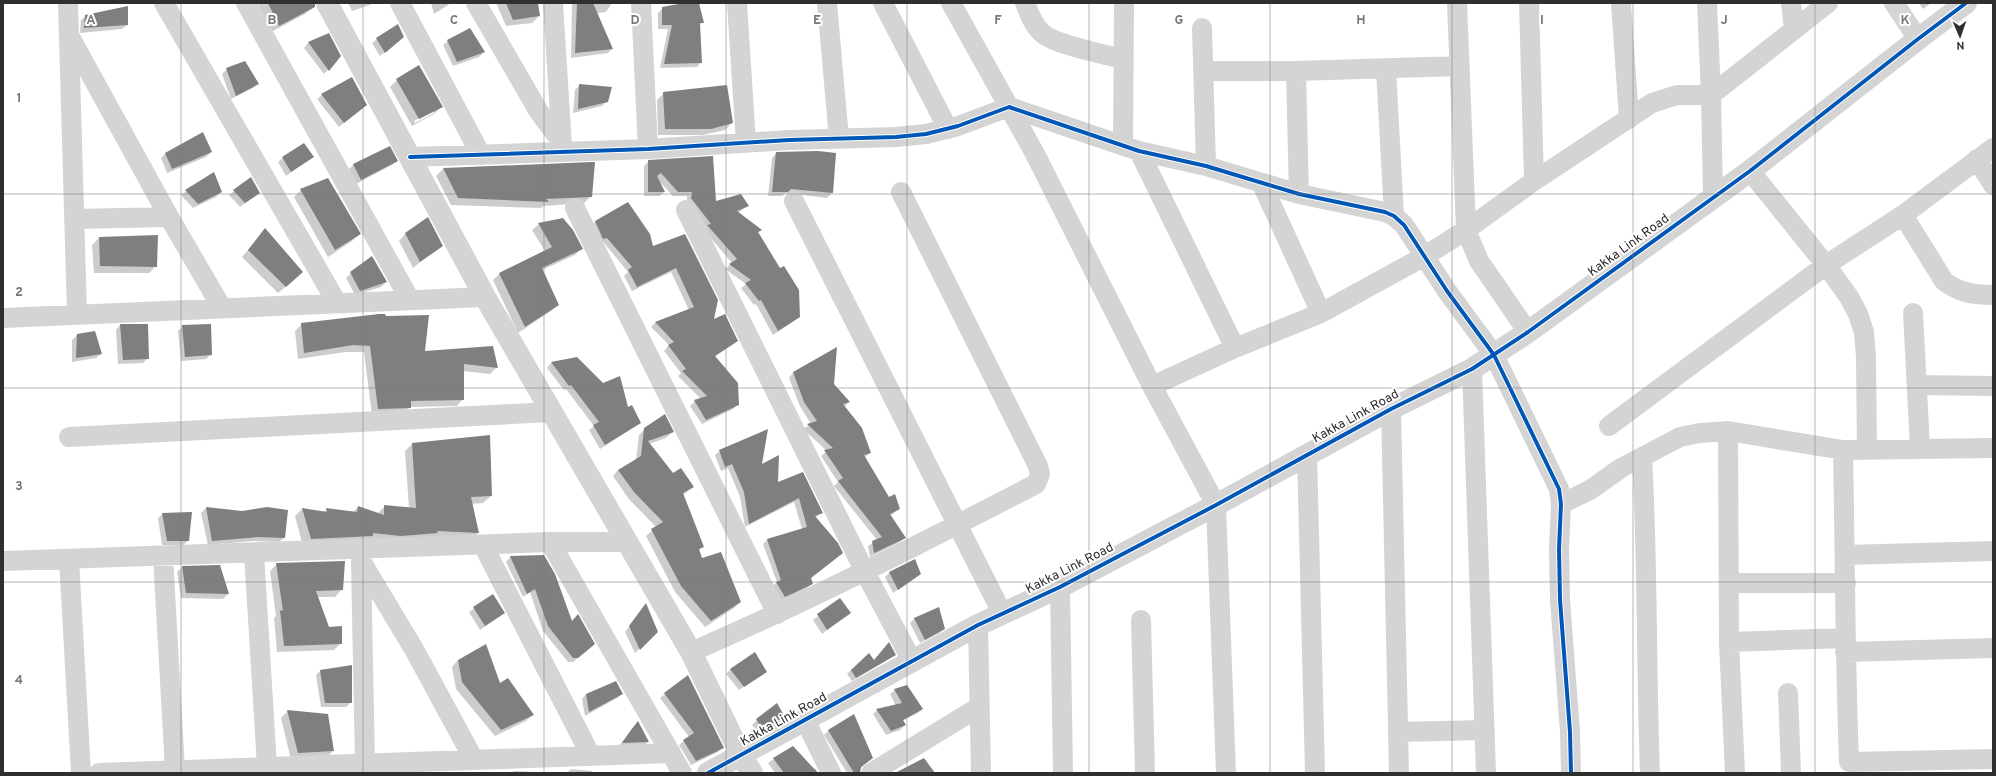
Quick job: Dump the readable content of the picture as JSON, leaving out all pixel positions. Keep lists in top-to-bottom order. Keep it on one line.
{"streets":{"street":["Kakka Link Road"]},"north":"bottom","grid":{"columns":["A","B","C","D","E","F","G","H","I","J","K"],"rows":["1","2","3","4"]}}
